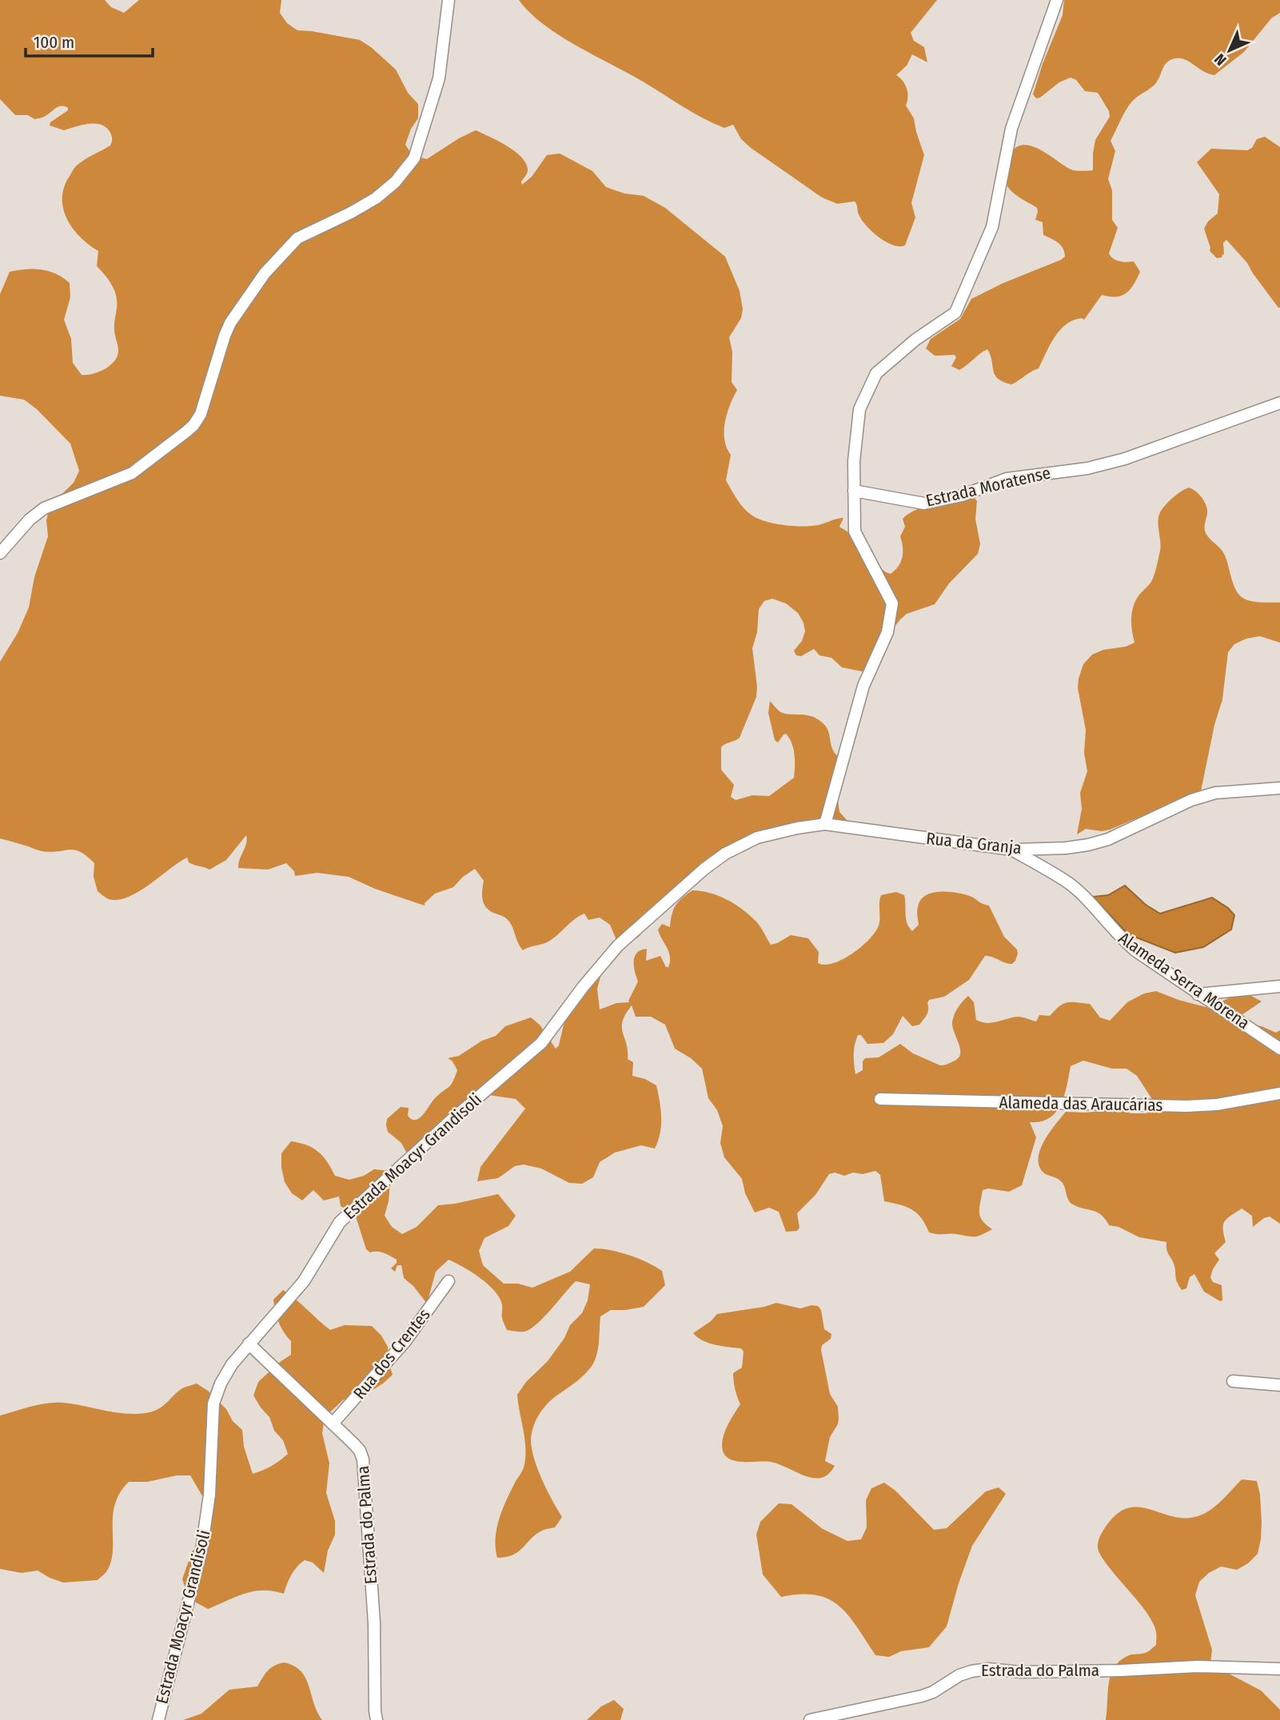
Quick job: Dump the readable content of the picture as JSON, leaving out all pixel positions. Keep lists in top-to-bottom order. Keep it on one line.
{"streets":{"street":["Estrada Moratense","Rua da Granja","Alameda Serra Morena","Alameda das Araucárias","Estrada Moacyr Grandisoli","Rua dos Crentes","Estrada do Palma"]},"crossings":[["Rua da Granja","Alameda Serra Morena"],["Rua da Granja","Estrada Moacyr Grandisoli"],["Estrada Moacyr Grandisoli","Estrada do Palma"],["Rua dos Crentes","Estrada do Palma"]],"scale_bar":"100 m","north":"bottom left"}
